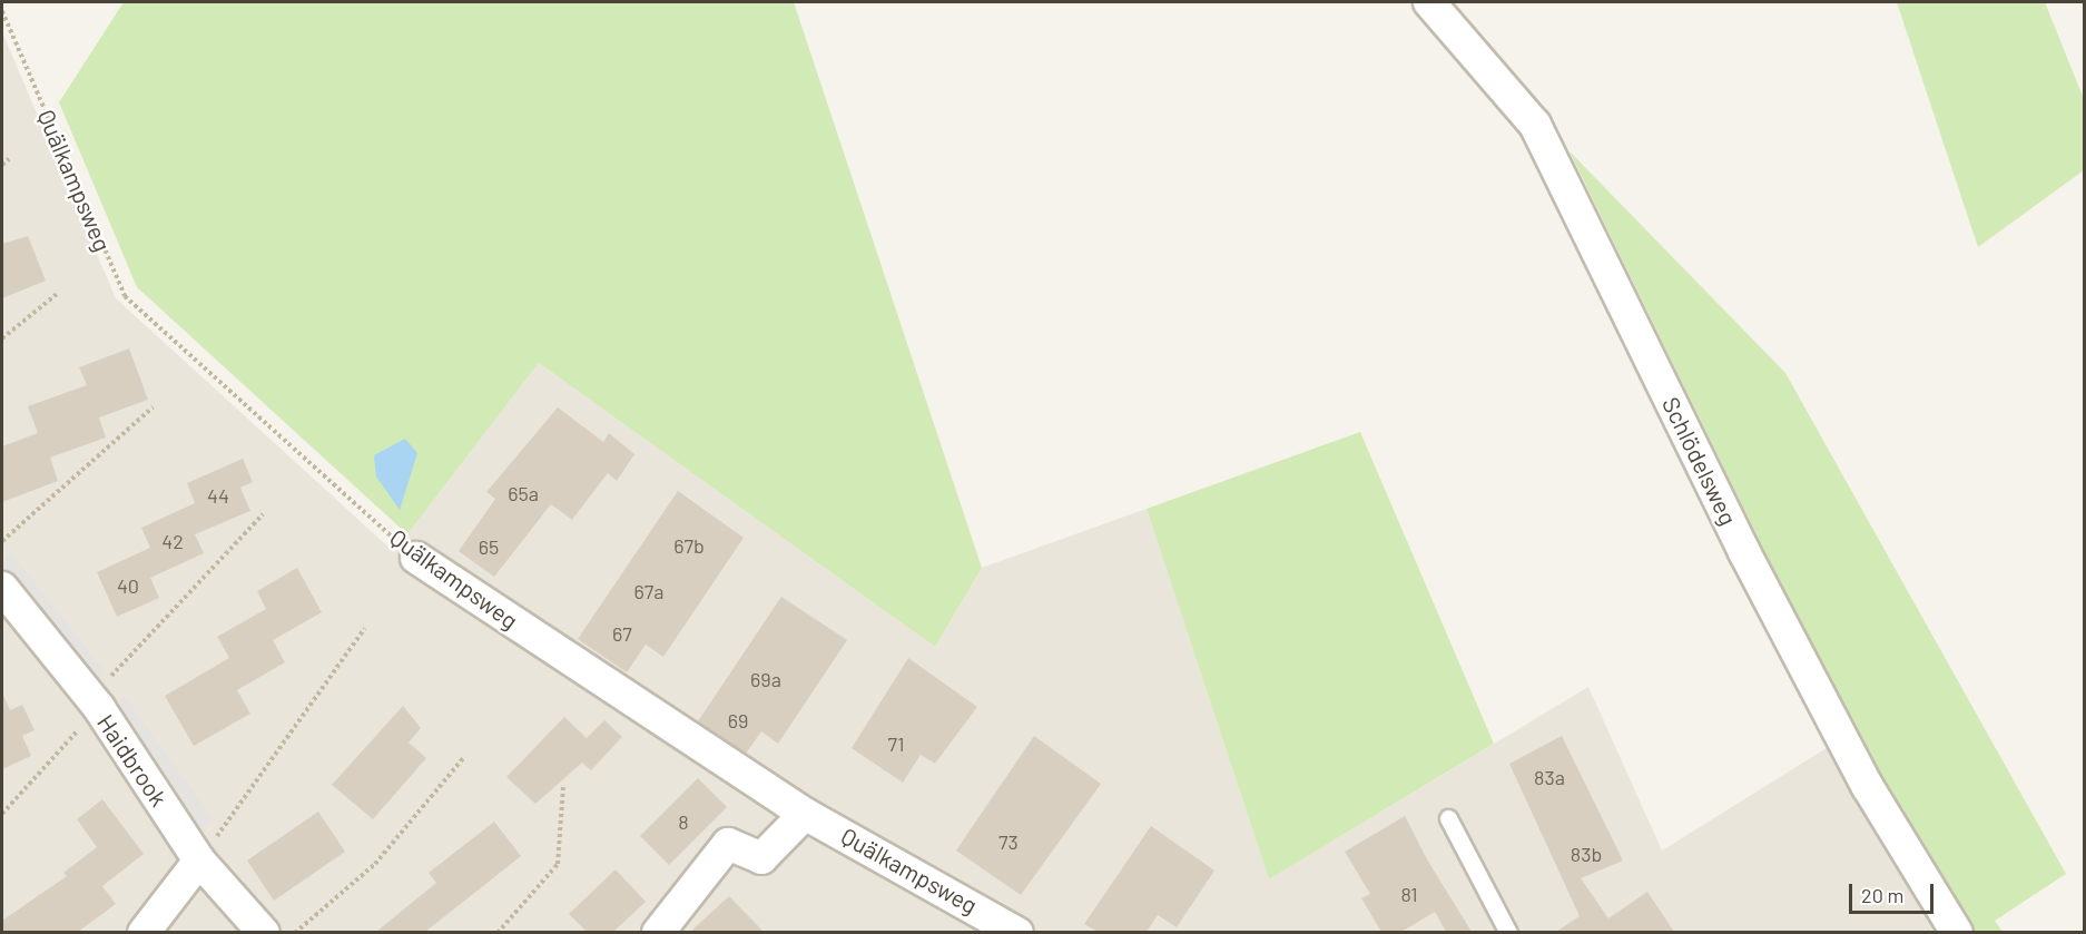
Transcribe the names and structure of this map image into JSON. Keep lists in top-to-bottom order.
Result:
{
  "streets": {
    "street": ["Quälkampsweg", "Schlödelsweg", "Haidbrook"]
  },
  "house_numbers": [
    "65a",
    "44",
    "42",
    "67b",
    "65",
    "40",
    "67a",
    "67",
    "69a",
    "69",
    "71",
    "83a",
    "8",
    "73",
    "83b",
    "81"
  ],
  "scale_bar": "20 m"
}
